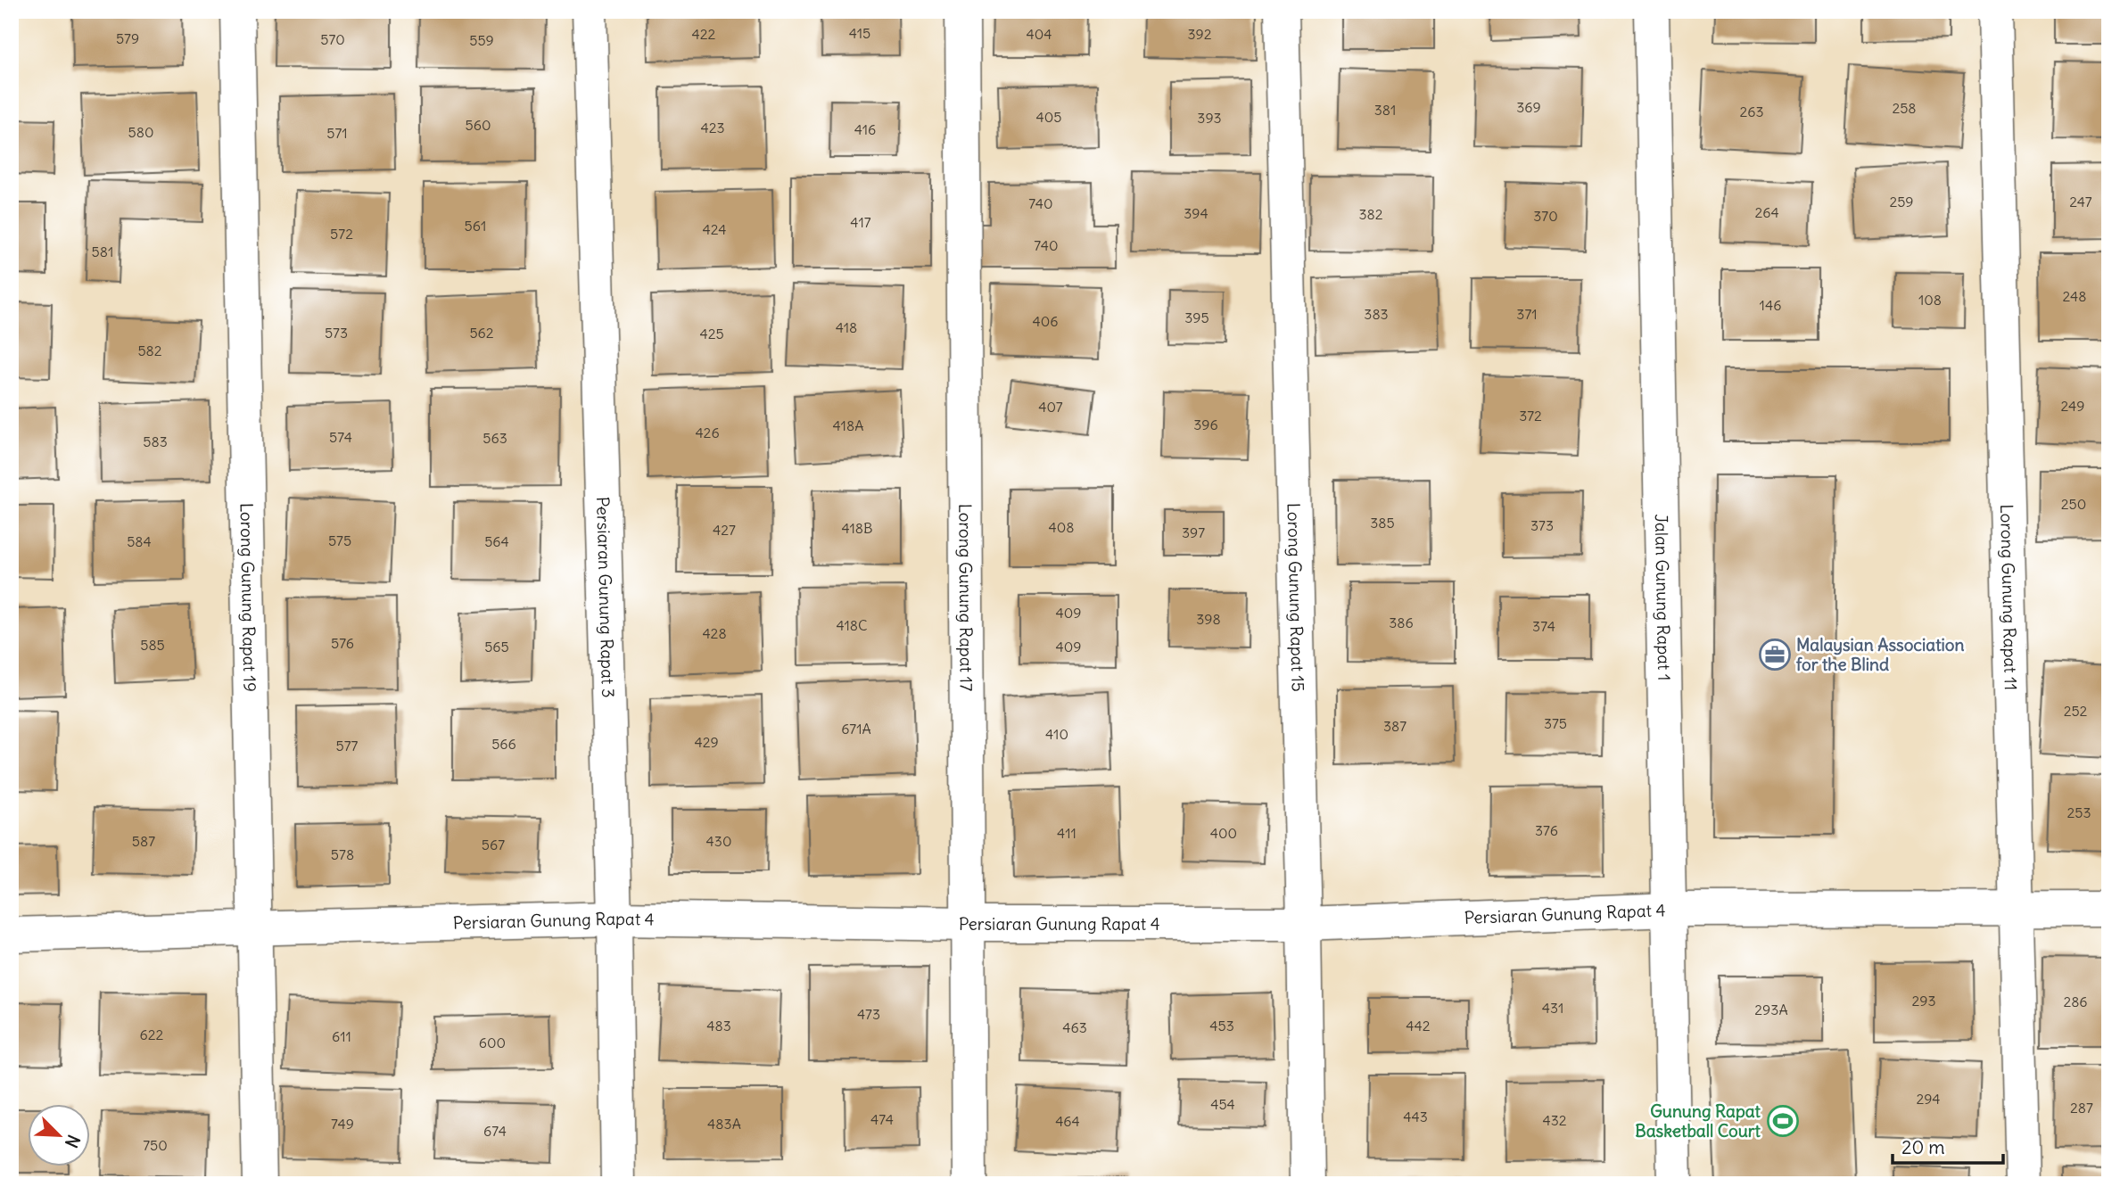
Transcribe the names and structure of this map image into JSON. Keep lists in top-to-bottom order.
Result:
{
  "streets": {
    "street": [
      "Lorong Gunung Rapat 19",
      "Persiaran Gunung Rapat 3",
      "Lorong Gunung Rapat 17",
      "Lorong Gunung Rapat 15",
      "Jalan Gunung Rapat 1",
      "Lorong Gunung Rapat 11",
      "Persiaran Gunung Rapat 4"
    ]
  },
  "crossings": [
    ["Lorong Gunung Rapat 19", "Persiaran Gunung Rapat 4"],
    ["Persiaran Gunung Rapat 3", "Persiaran Gunung Rapat 4"],
    ["Lorong Gunung Rapat 17", "Persiaran Gunung Rapat 4"],
    ["Lorong Gunung Rapat 15", "Persiaran Gunung Rapat 4"],
    ["Jalan Gunung Rapat 1", "Persiaran Gunung Rapat 4"],
    ["Lorong Gunung Rapat 11", "Persiaran Gunung Rapat 4"]
  ],
  "places": {
    "office": ["Malaysian Association for the Blind"],
    "sports": ["Gunung Rapat Basketball Court"]
  },
  "house_numbers": [
    "415",
    "422",
    "404",
    "392",
    "579",
    "570",
    "559",
    "369",
    "258",
    "381",
    "263",
    "405",
    "393",
    "560",
    "423",
    "416",
    "580",
    "571",
    "259",
    "247",
    "740",
    "264",
    "394",
    "382",
    "370",
    "417",
    "561",
    "424",
    "572",
    "740",
    "581",
    "248",
    "108",
    "146",
    "383",
    "371",
    "395",
    "406",
    "418",
    "573",
    "562",
    "425",
    "582",
    "249",
    "407",
    "372",
    "396",
    "418A",
    "426",
    "574",
    "563",
    "583",
    "250",
    "385",
    "373",
    "408",
    "418B",
    "427",
    "397",
    "575",
    "584",
    "564",
    "409",
    "398",
    "386",
    "418C",
    "374",
    "428",
    "576",
    "585",
    "565",
    "409",
    "252",
    "375",
    "387",
    "671A",
    "410",
    "429",
    "566",
    "577",
    "253",
    "376",
    "411",
    "400",
    "587",
    "430",
    "567",
    "578",
    "293",
    "286",
    "431",
    "293A",
    "473",
    "483",
    "453",
    "442",
    "463",
    "622",
    "611",
    "600",
    "294",
    "454",
    "287",
    "443",
    "474",
    "432",
    "464",
    "749",
    "483A",
    "674",
    "750"
  ],
  "scale_bar": "20 m",
  "north": "bottom right"
}
